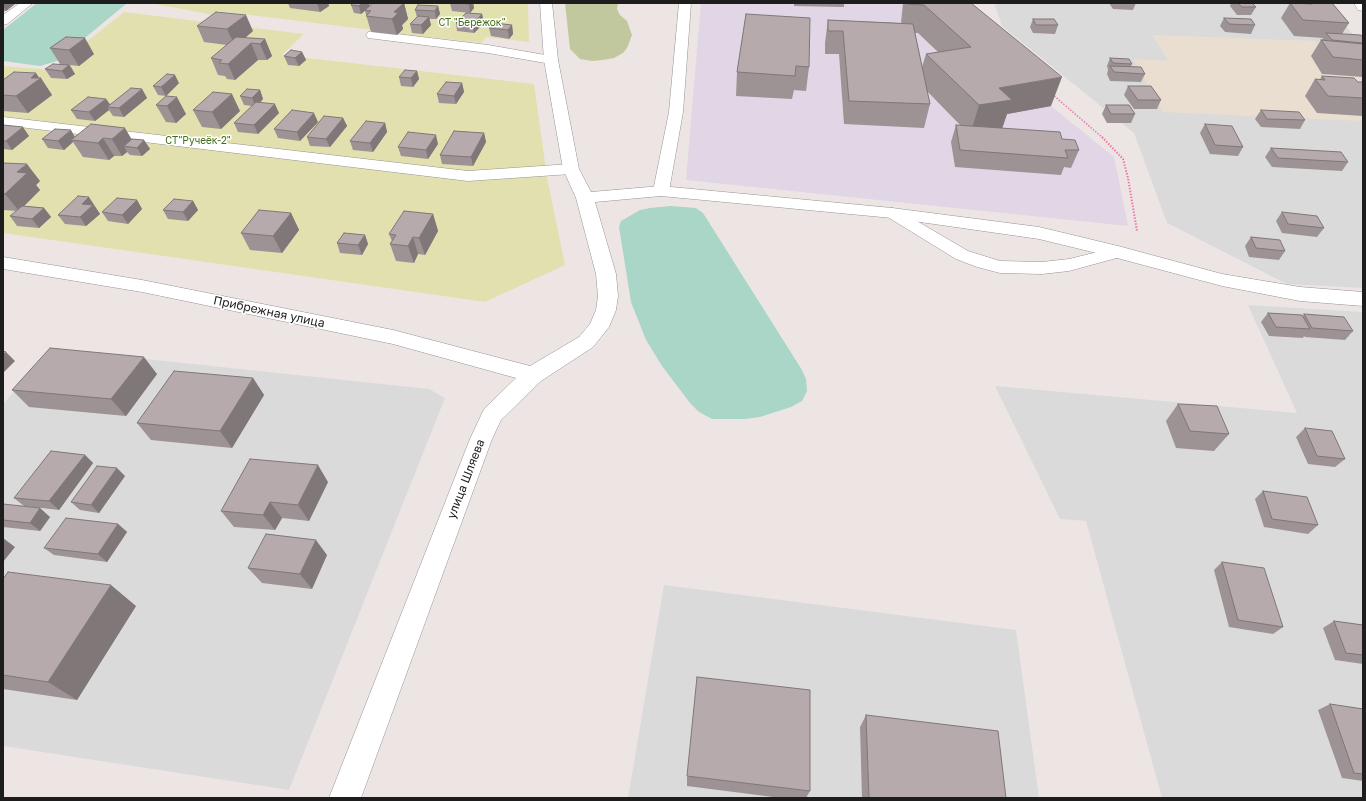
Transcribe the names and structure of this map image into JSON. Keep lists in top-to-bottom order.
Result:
{
  "streets": {
    "street": ["Прибрежная улица", "улица Шляева"]
  },
  "crossings": [
    ["Прибрежная улица", "улица Шляева"]
  ],
  "parks": ["СТ \"Бережок\"", "СТ\"Ручеёк-2\""]
}
